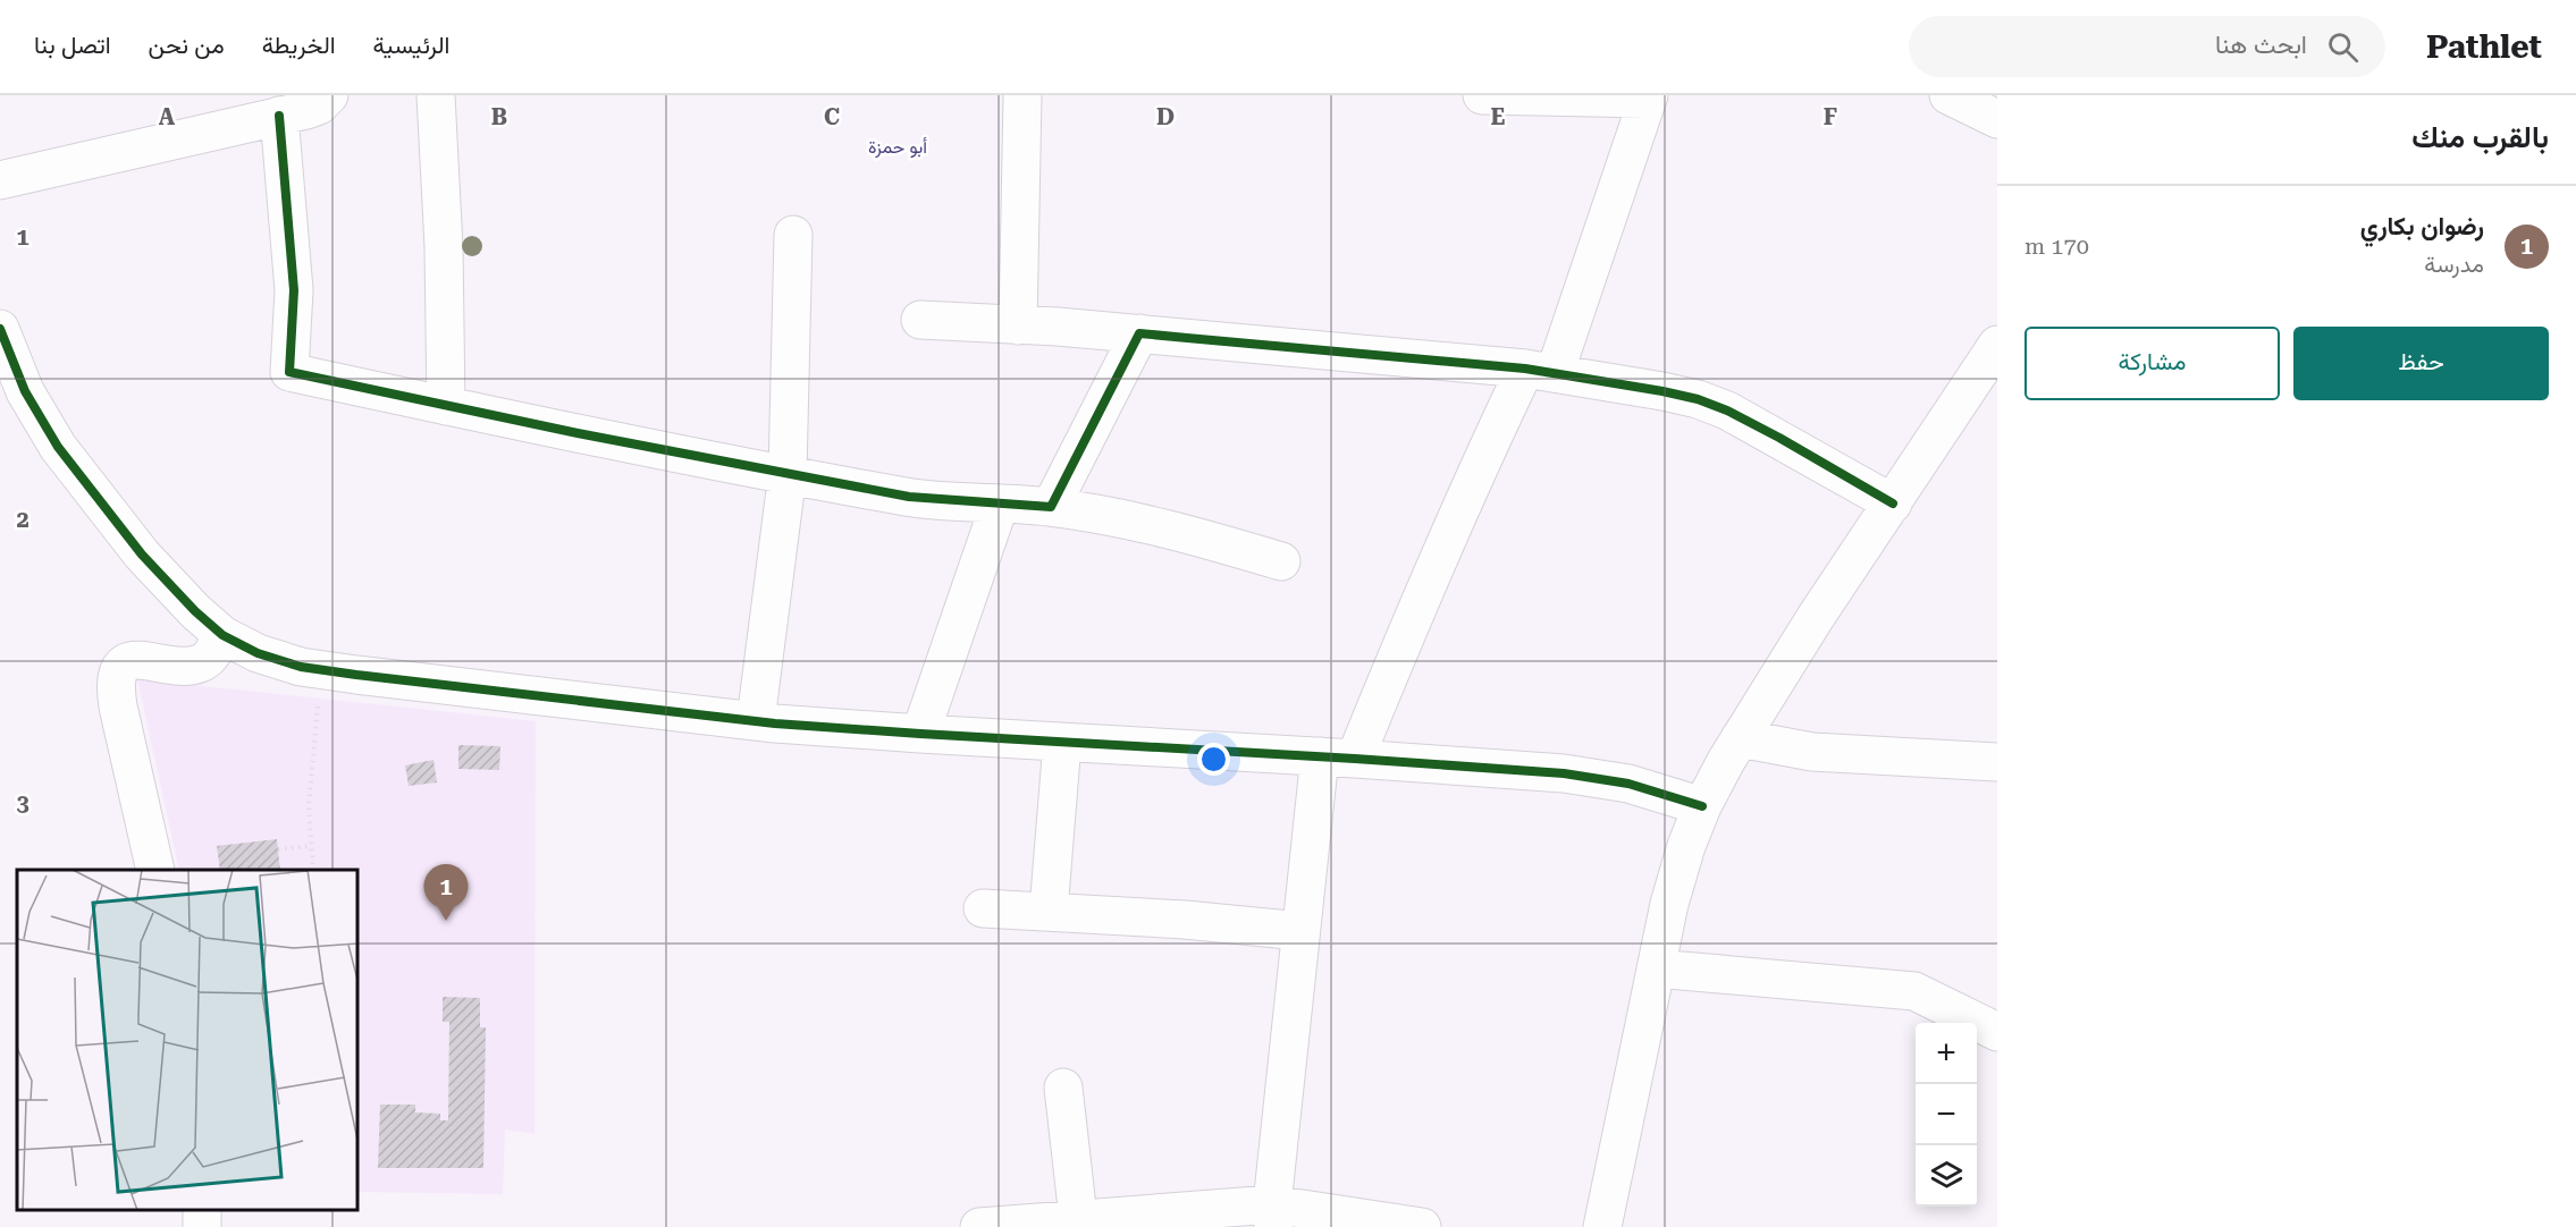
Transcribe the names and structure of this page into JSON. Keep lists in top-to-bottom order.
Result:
{
  "districts": ["أبو حمزة"],
  "page": {
    "header": "Pathlet",
    "search": "ابحث هنا",
    "nav": [
      "الرئيسية",
      "الخريطة",
      "من نحن",
      "اتصل بنا"
    ],
    "heading": "بالقرب منك",
    "list": [
      {
        "mark": "1",
        "name": "رضوان بكاري",
        "note": "مدرسة",
        "value": "170 m"
      }
    ],
    "buttons": ["حفظ", "مشاركة"],
    "pins": "1",
    "map_buttons": ["+", "−"]
  },
  "grid": {
    "columns": [
      "A",
      "B",
      "C",
      "D",
      "E",
      "F"
    ],
    "rows": ["1", "2", "3"]
  }
}
